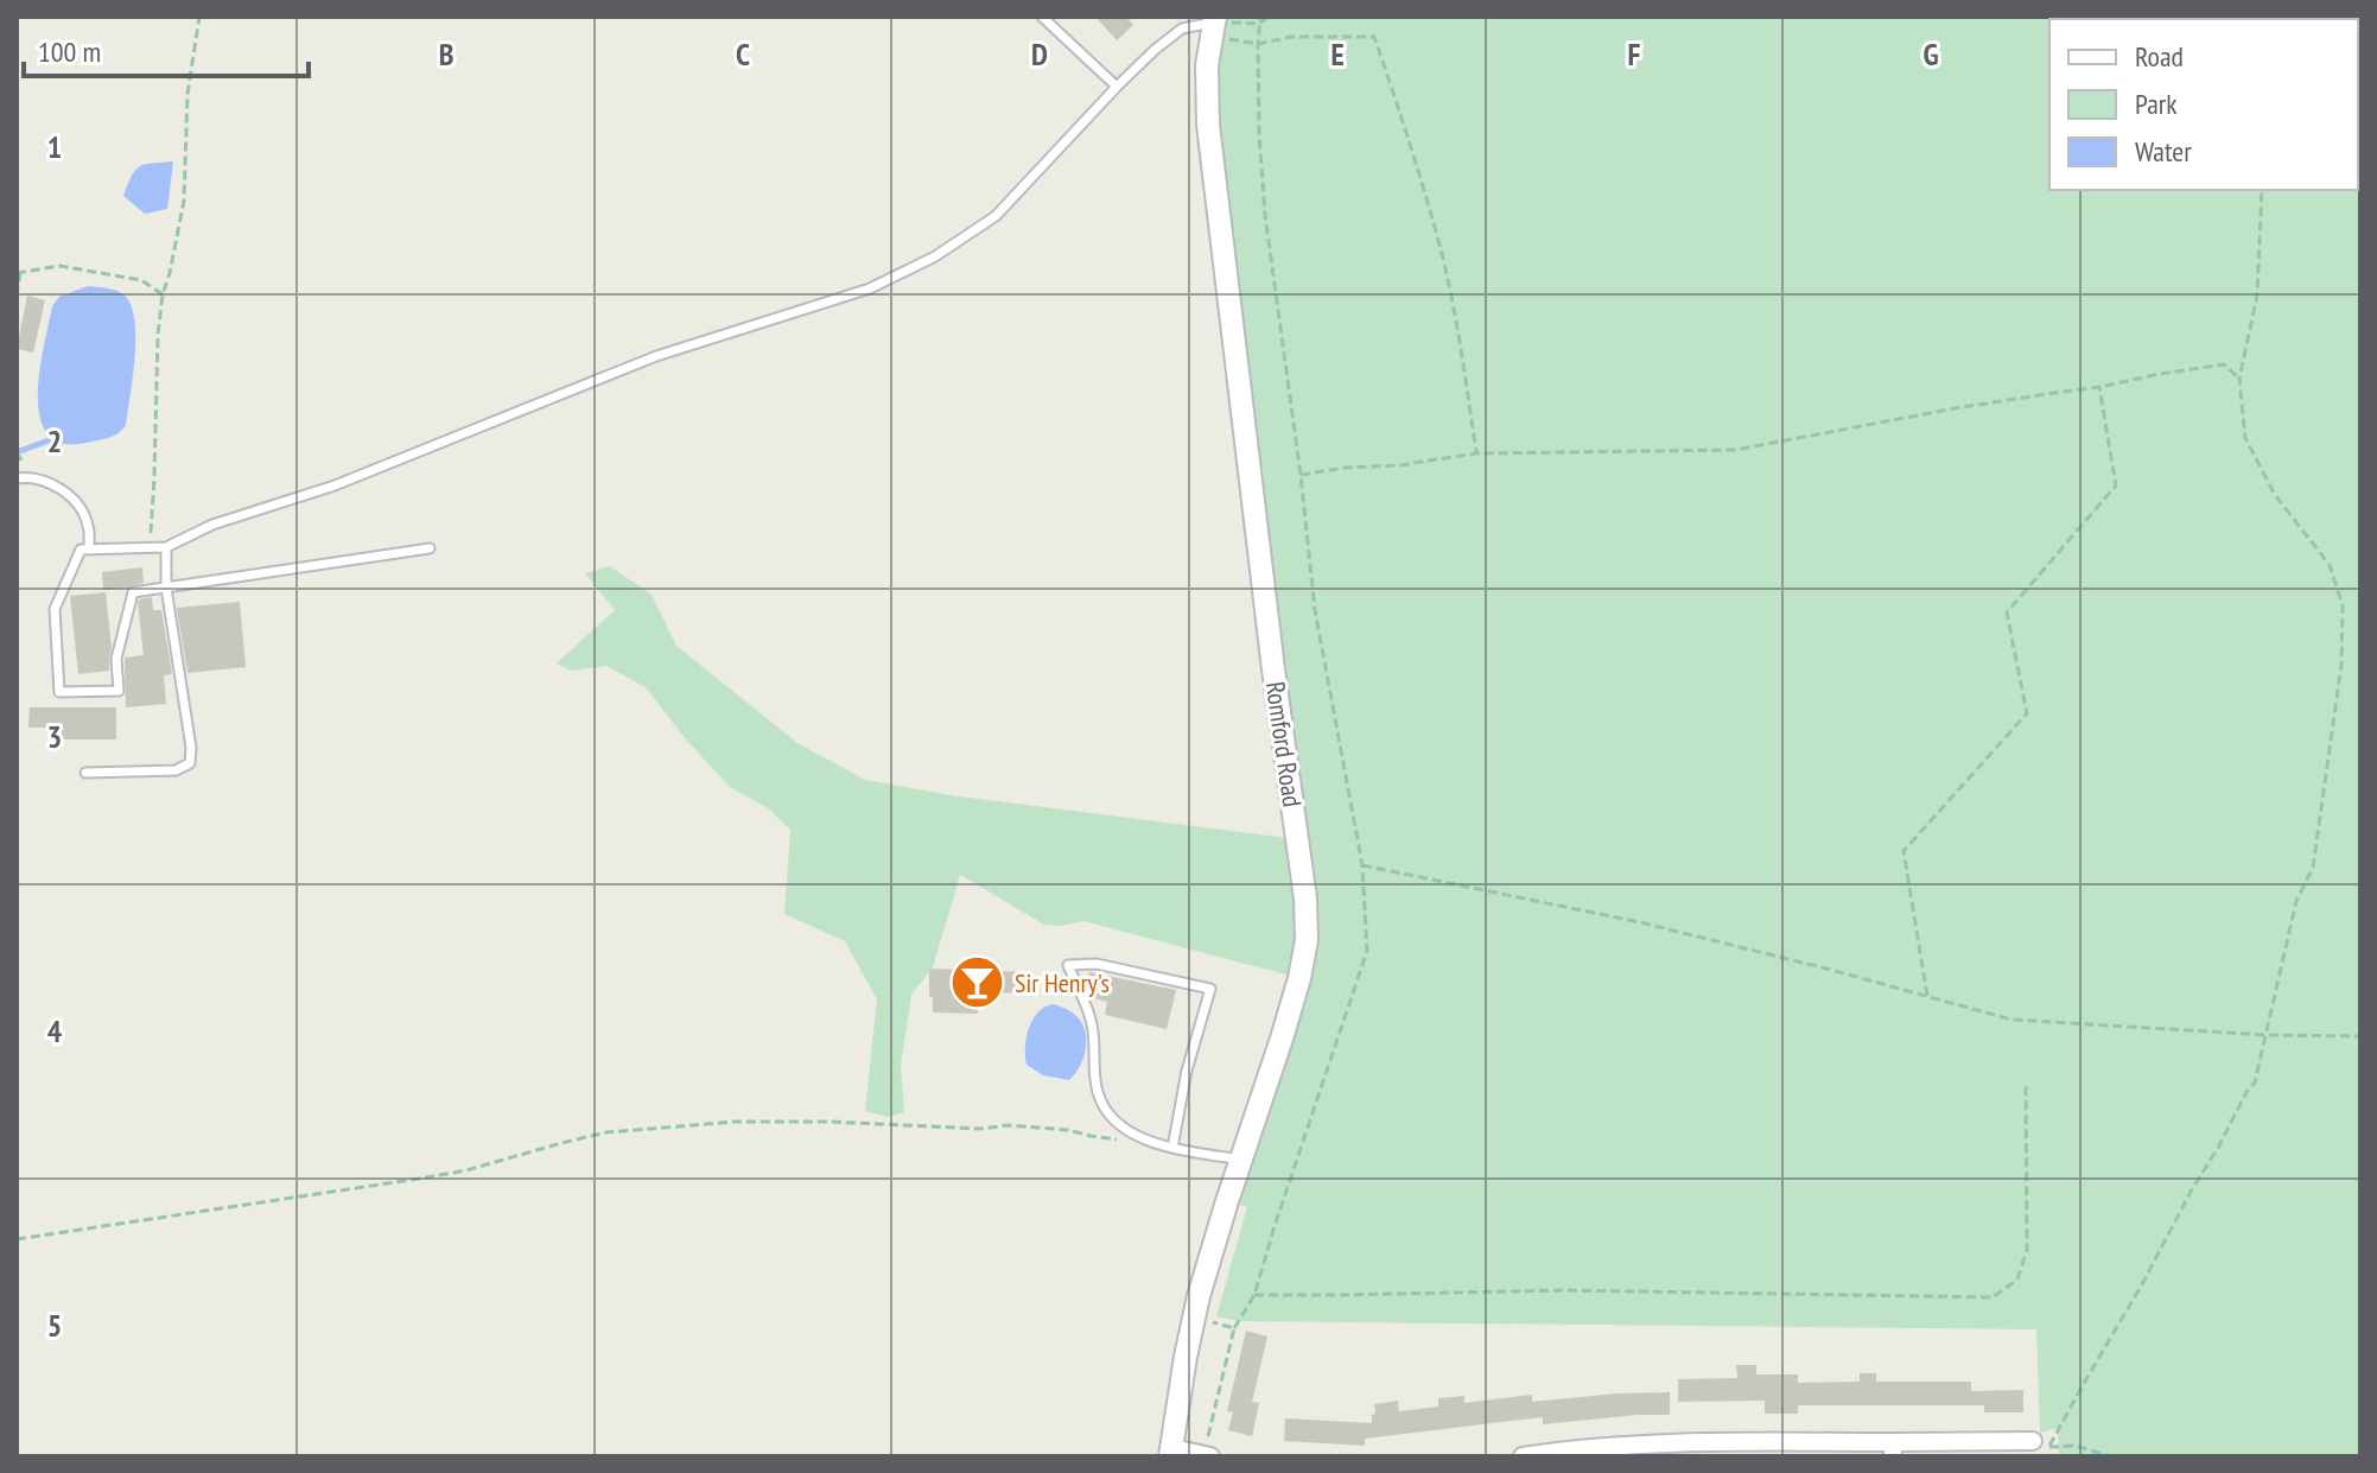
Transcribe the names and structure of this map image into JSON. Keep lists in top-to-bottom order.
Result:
{
  "streets": {
    "street": ["Romford Road"]
  },
  "places": {
    "bar": ["Sir Henry's"]
  },
  "legend": ["Road", "Park", "Water"],
  "scale_bar": "100 m",
  "grid": {
    "columns": [
      "B",
      "C",
      "D",
      "E",
      "F",
      "G"
    ],
    "rows": [
      "1",
      "2",
      "3",
      "4",
      "5"
    ]
  }
}
